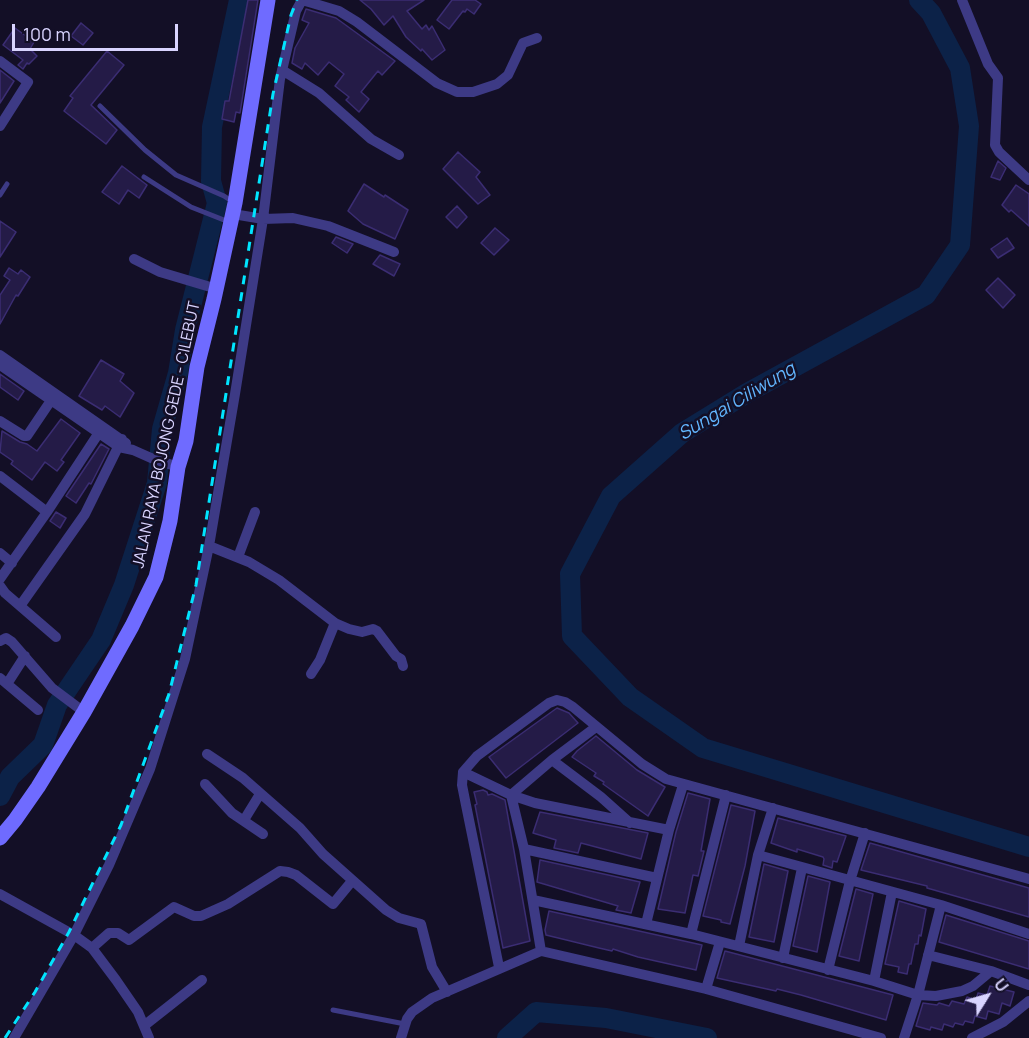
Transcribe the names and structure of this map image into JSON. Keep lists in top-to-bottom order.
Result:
{
  "streets": {
    "main road": ["JALAN RAYA BOJONG GEDE - CILEBUT"]
  },
  "water": ["Sungai Ciliwung"],
  "scale_bar": "100 m",
  "north": "top right"
}
